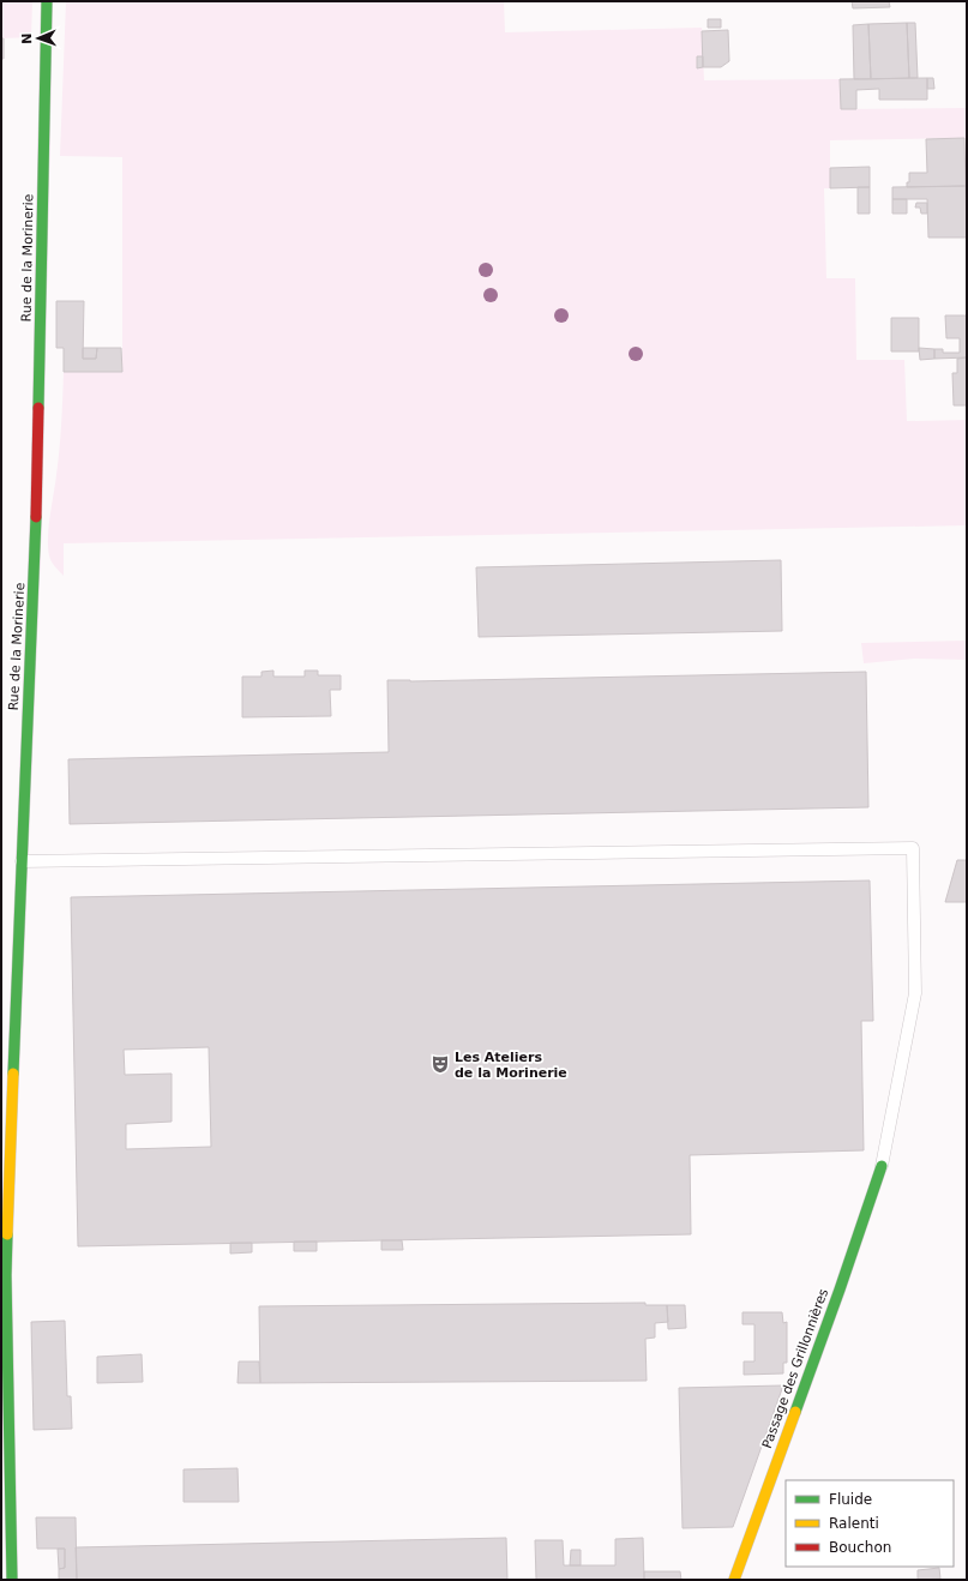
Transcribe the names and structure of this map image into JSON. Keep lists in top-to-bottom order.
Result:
{
  "streets": {
    "street": ["Rue de la Morinerie", "Passage des Grillonnières"]
  },
  "places": {
    "theatre": ["Les Ateliers de la Morinerie"]
  },
  "legend": ["Fluide", "Ralenti", "Bouchon"],
  "north": "left"
}
